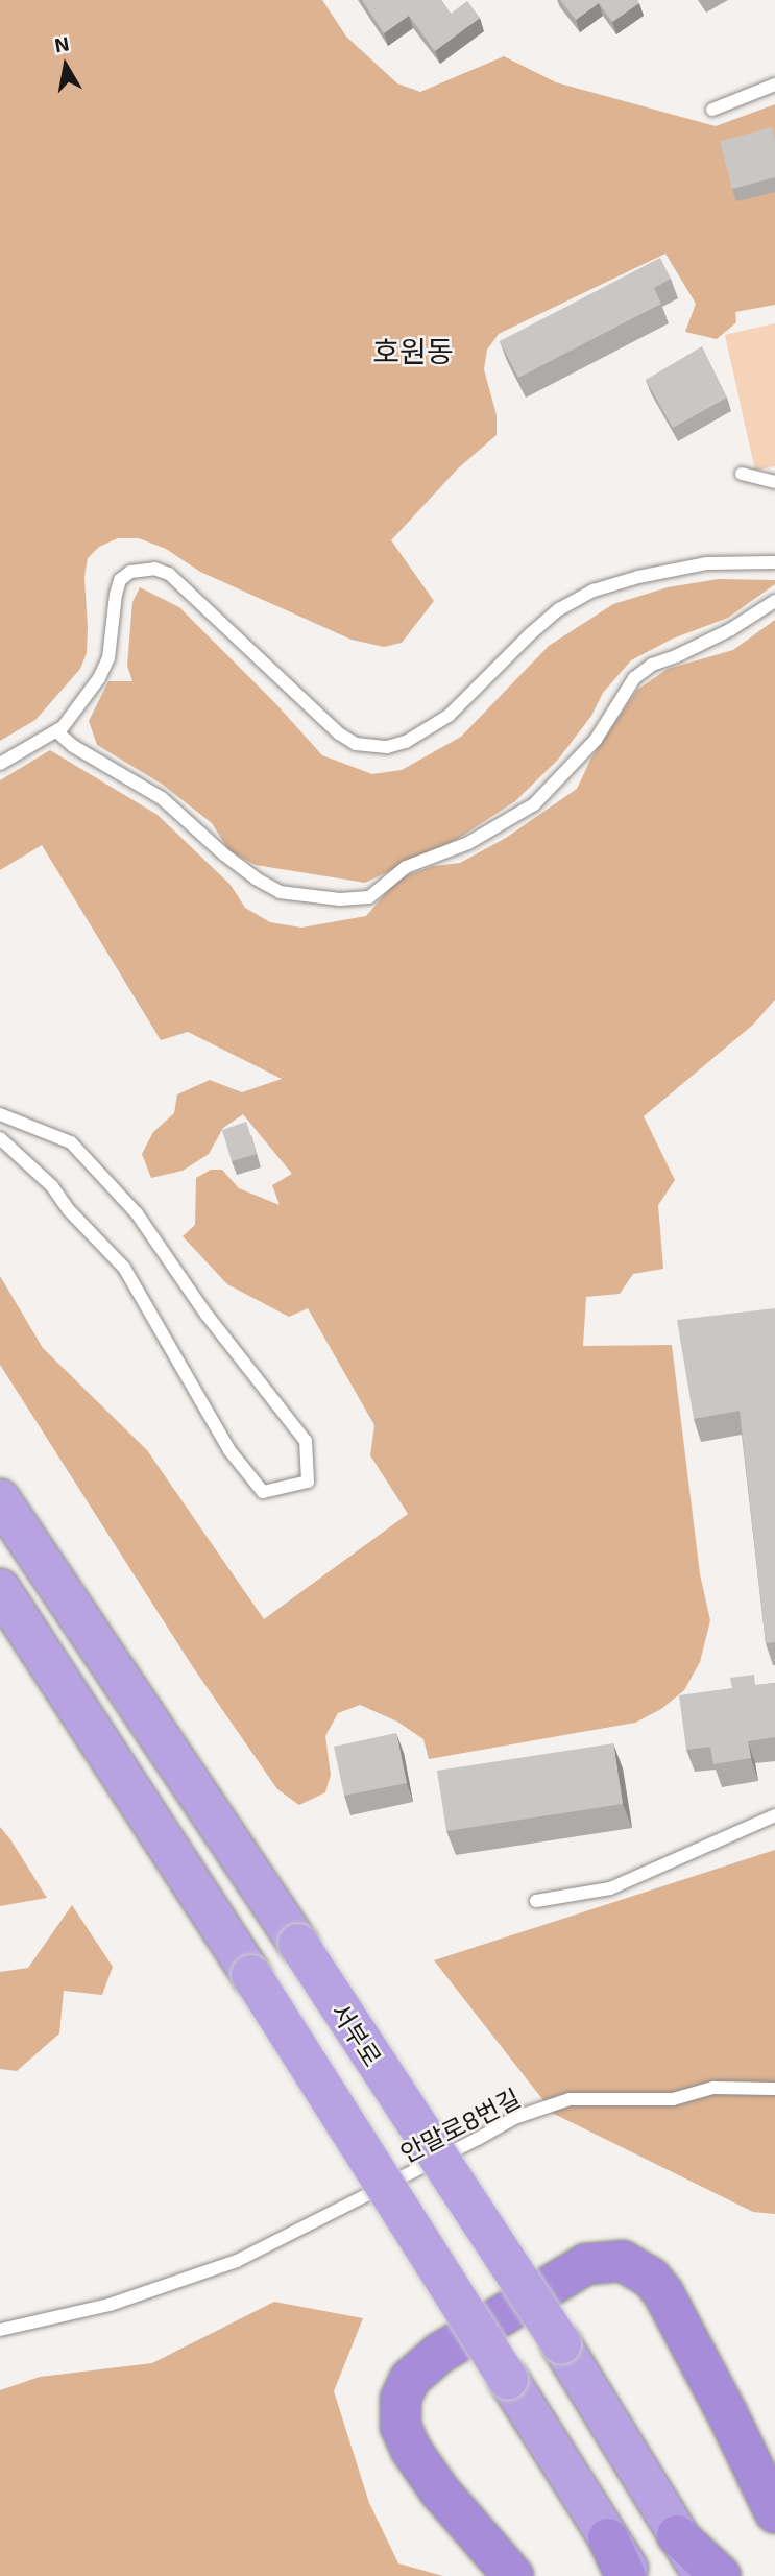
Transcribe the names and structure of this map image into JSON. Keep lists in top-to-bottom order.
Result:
{
  "streets": {
    "highway": ["서부로"],
    "lane": ["안말로8번길"]
  },
  "districts": ["호원동"],
  "north": "top"
}
